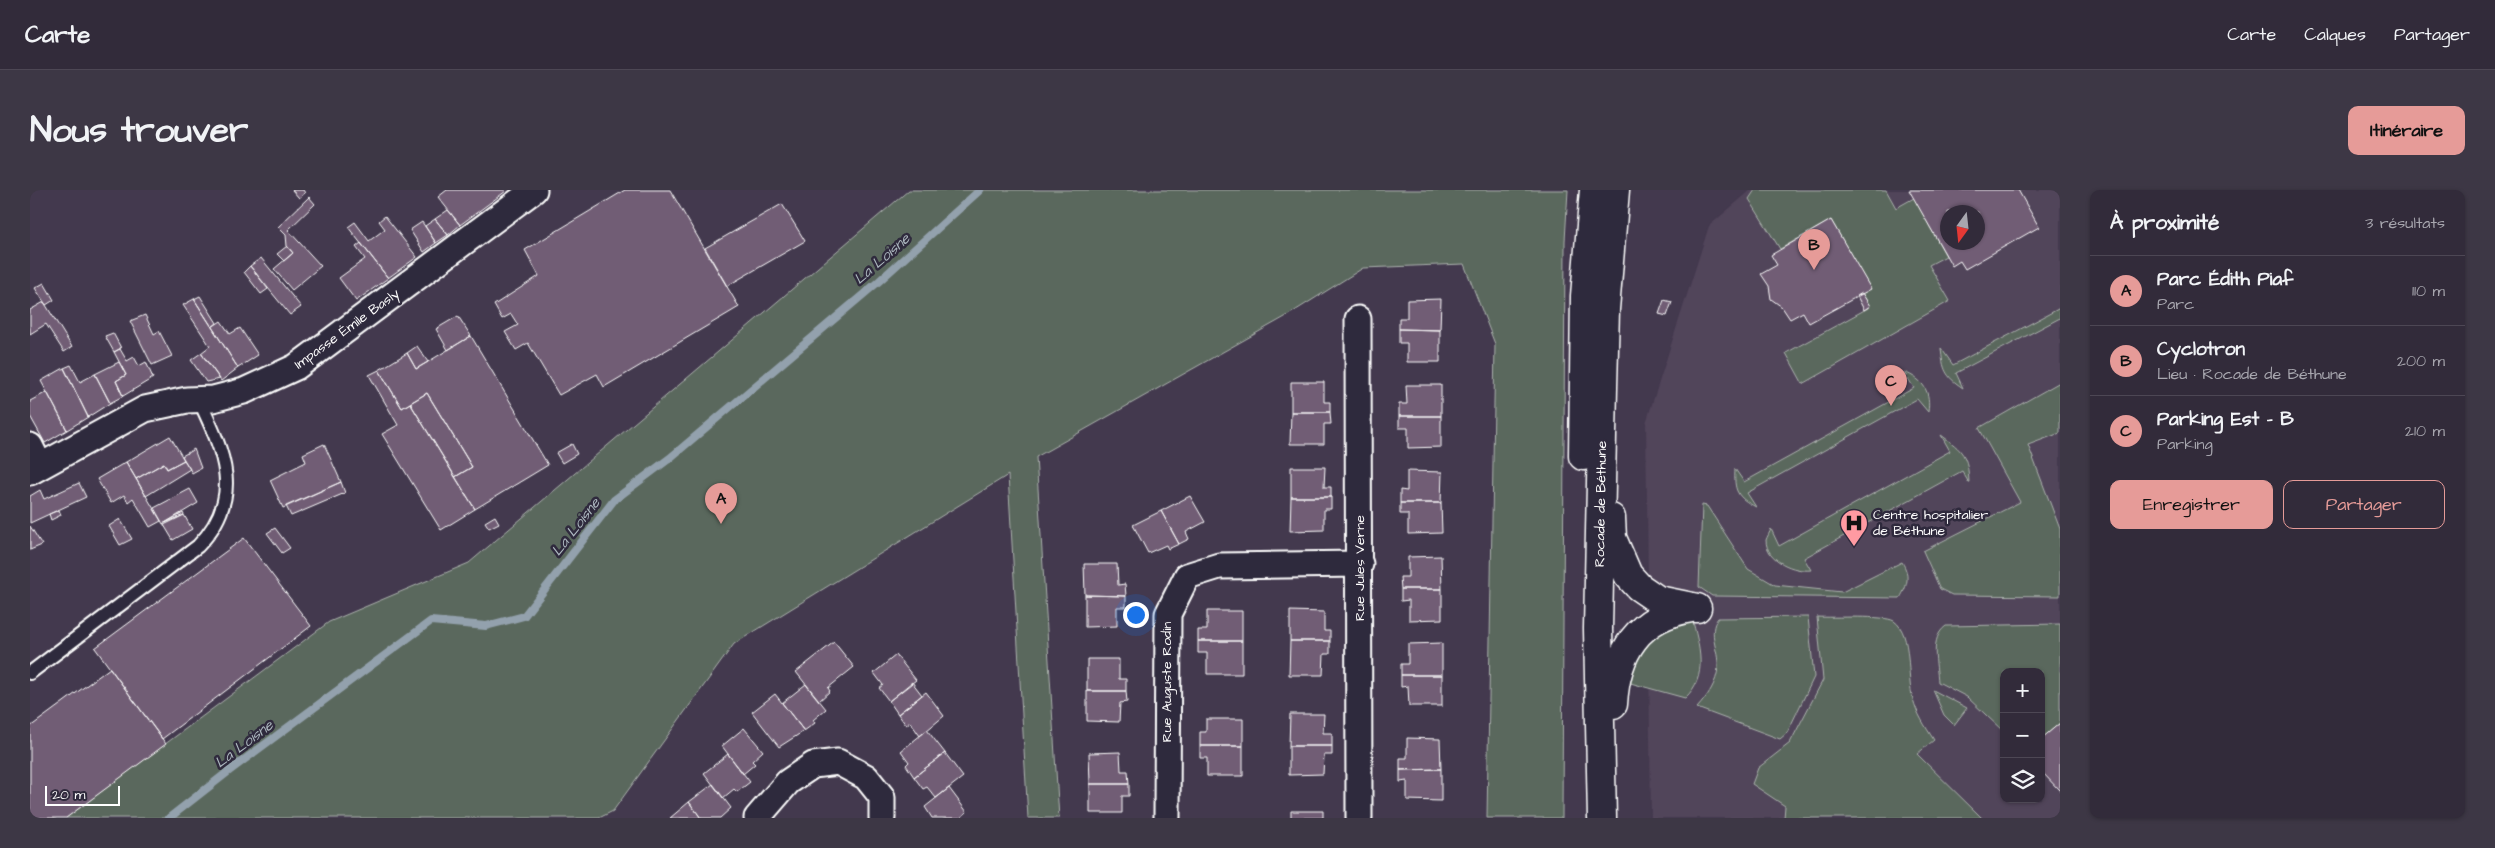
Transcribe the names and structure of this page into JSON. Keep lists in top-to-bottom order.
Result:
{
  "streets": {
    "main road": ["Rocade de Béthune"],
    "street": ["Impasse Émile Basly", "Rue Jules Verne", "Rue Auguste Rodin"]
  },
  "crossings": [
    ["Rue Jules Verne", "Rue Auguste Rodin"]
  ],
  "water": ["La Loisne"],
  "places": {
    "hospital": ["Centre hospitalier de Béthune"]
  },
  "scale_bar": "20 m",
  "north": "bottom",
  "page": {
    "header": "Carte",
    "nav": ["Carte", "Calques", "Partager"],
    "title": "Nous trouver",
    "buttons": [
      "Itinéraire",
      ["Enregistrer", "Partager"]
    ],
    "heading": ["À proximité", "3 résultats"],
    "pins": ["B", "C", "A"],
    "list": [
      {
        "mark": "A",
        "name": "Parc Édith Piaf",
        "note": "Parc",
        "value": "110 m"
      },
      {
        "mark": "B",
        "name": "Cyclotron",
        "note": "Lieu · Rocade de Béthune",
        "value": "200 m"
      },
      {
        "mark": "C",
        "name": "Parking Est - B",
        "note": "Parking",
        "value": "210 m"
      }
    ],
    "map_buttons": ["+", "−"],
    "scale": "20 m"
  }
}
